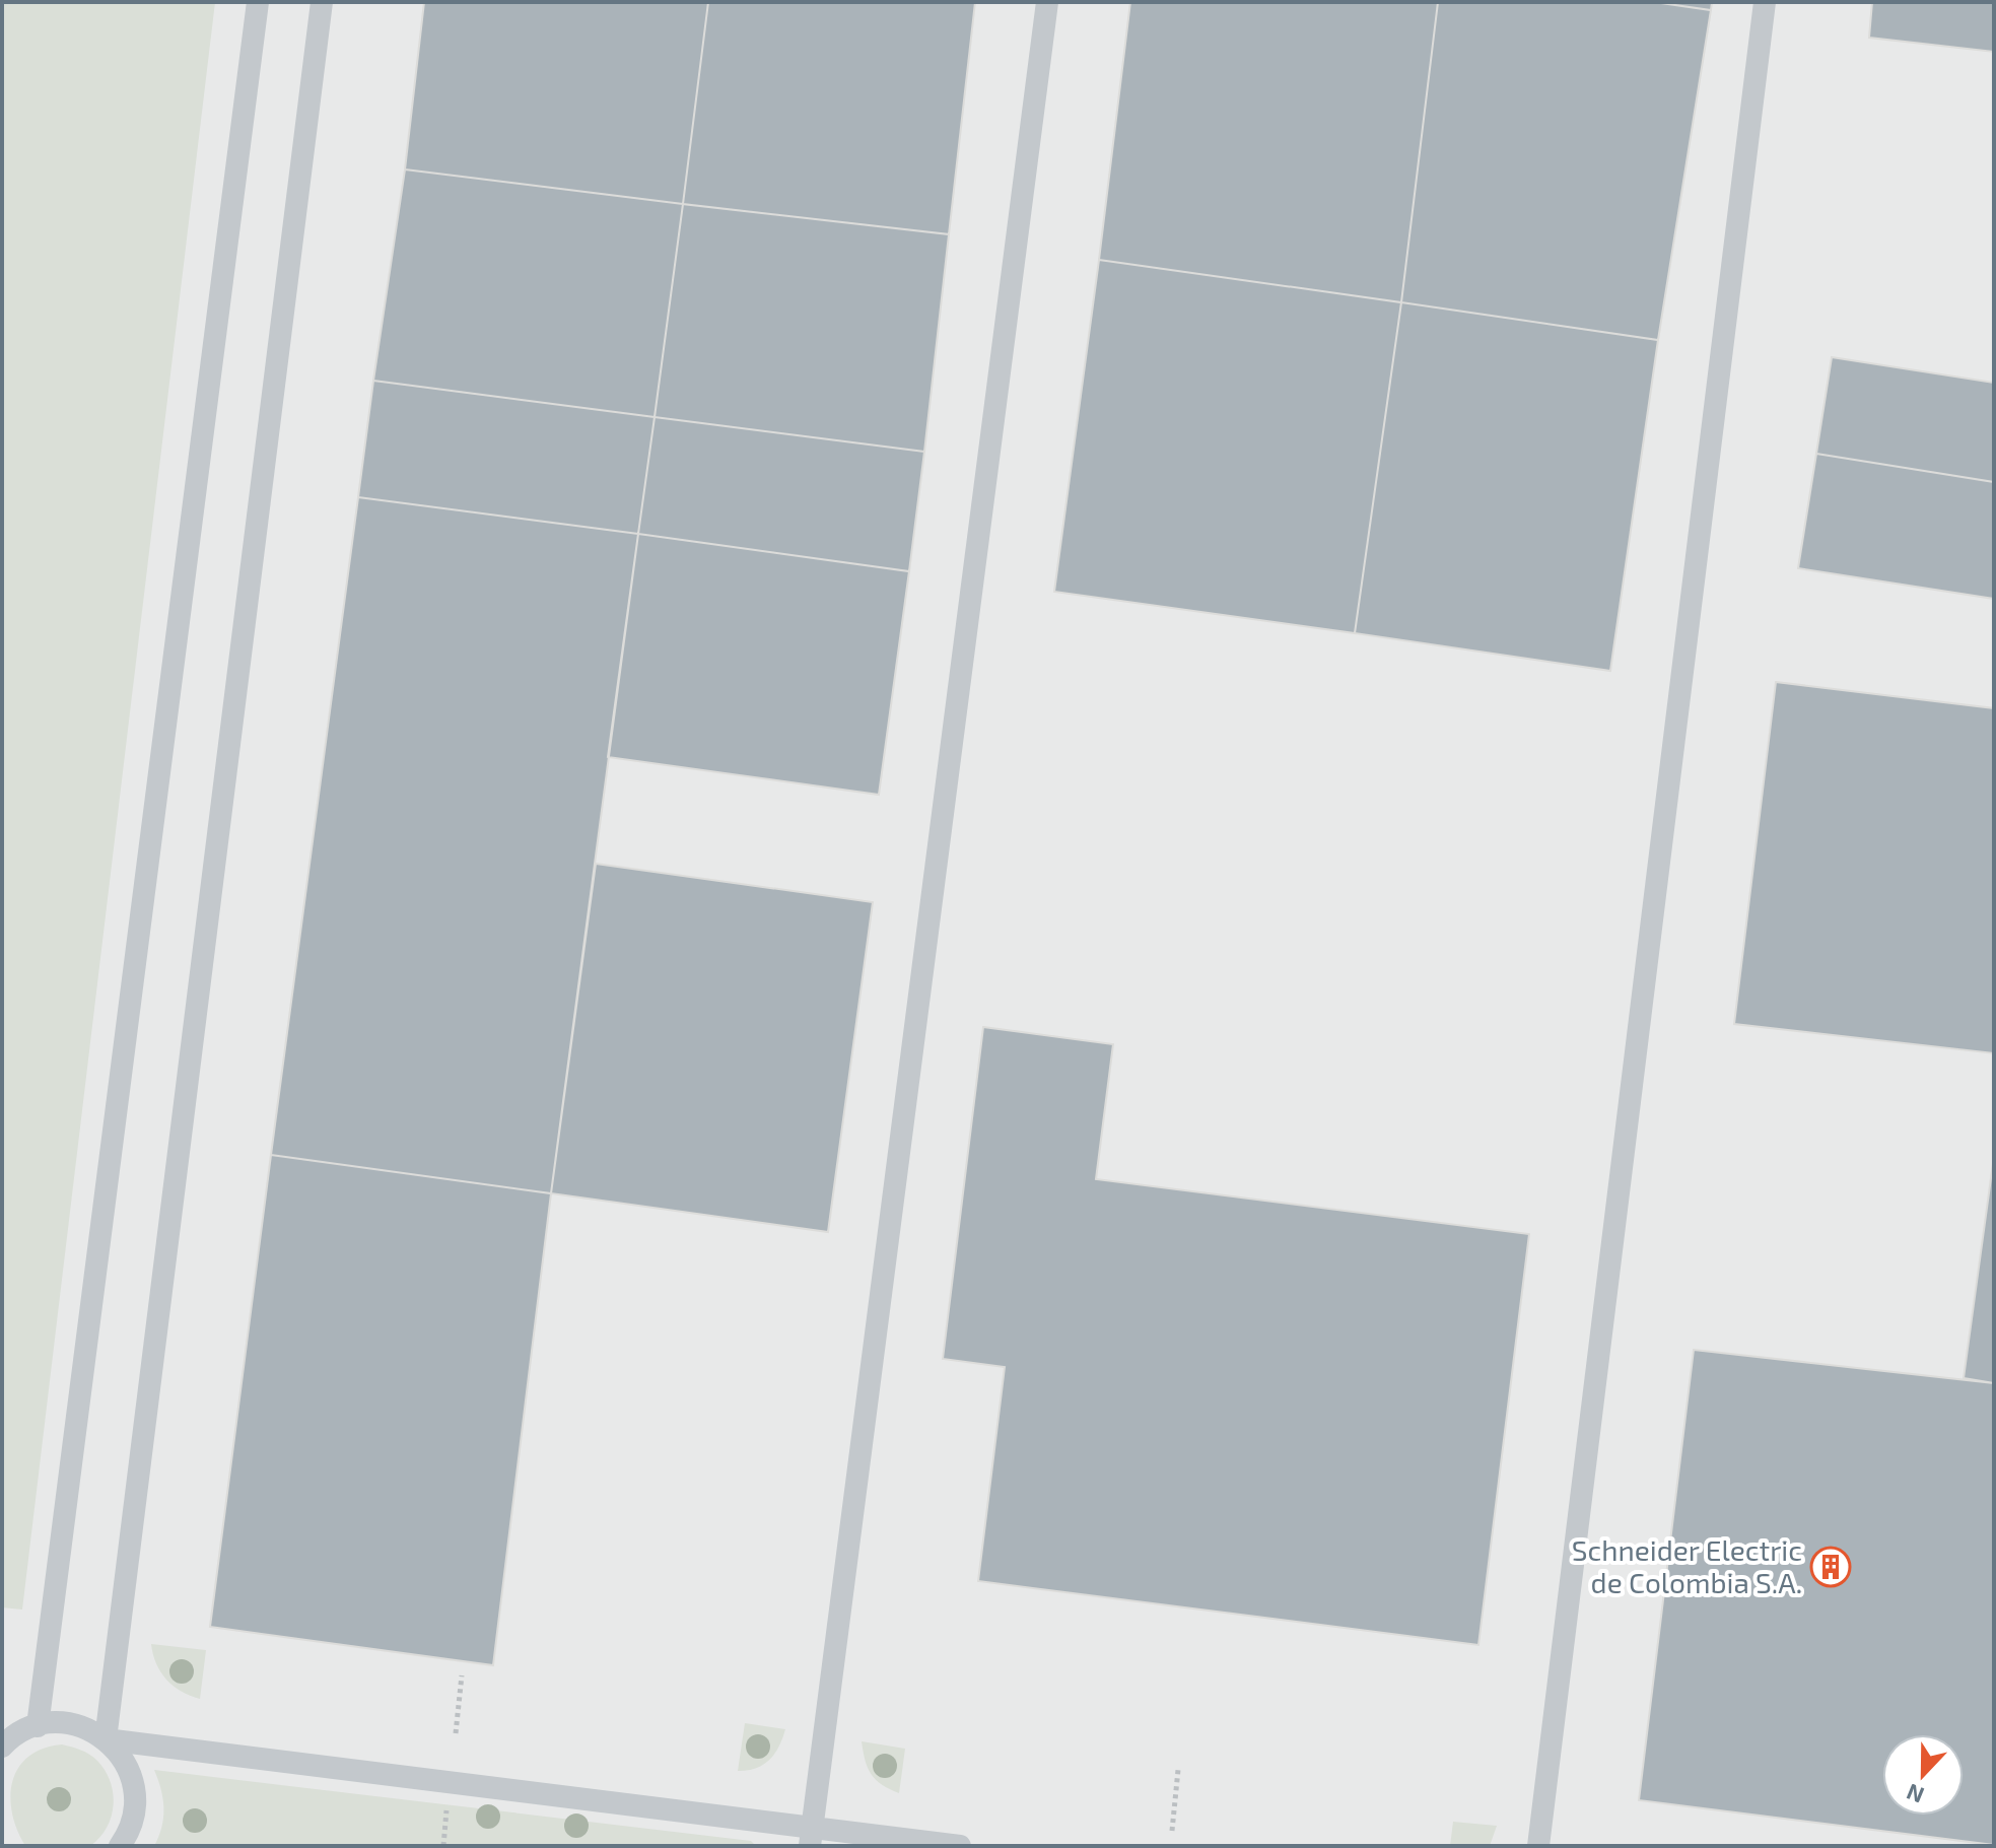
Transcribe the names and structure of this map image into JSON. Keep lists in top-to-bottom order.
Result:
{
  "places": {
    "building": ["Schneider Electric de Colombia S.A."]
  },
  "north": "bottom"
}
